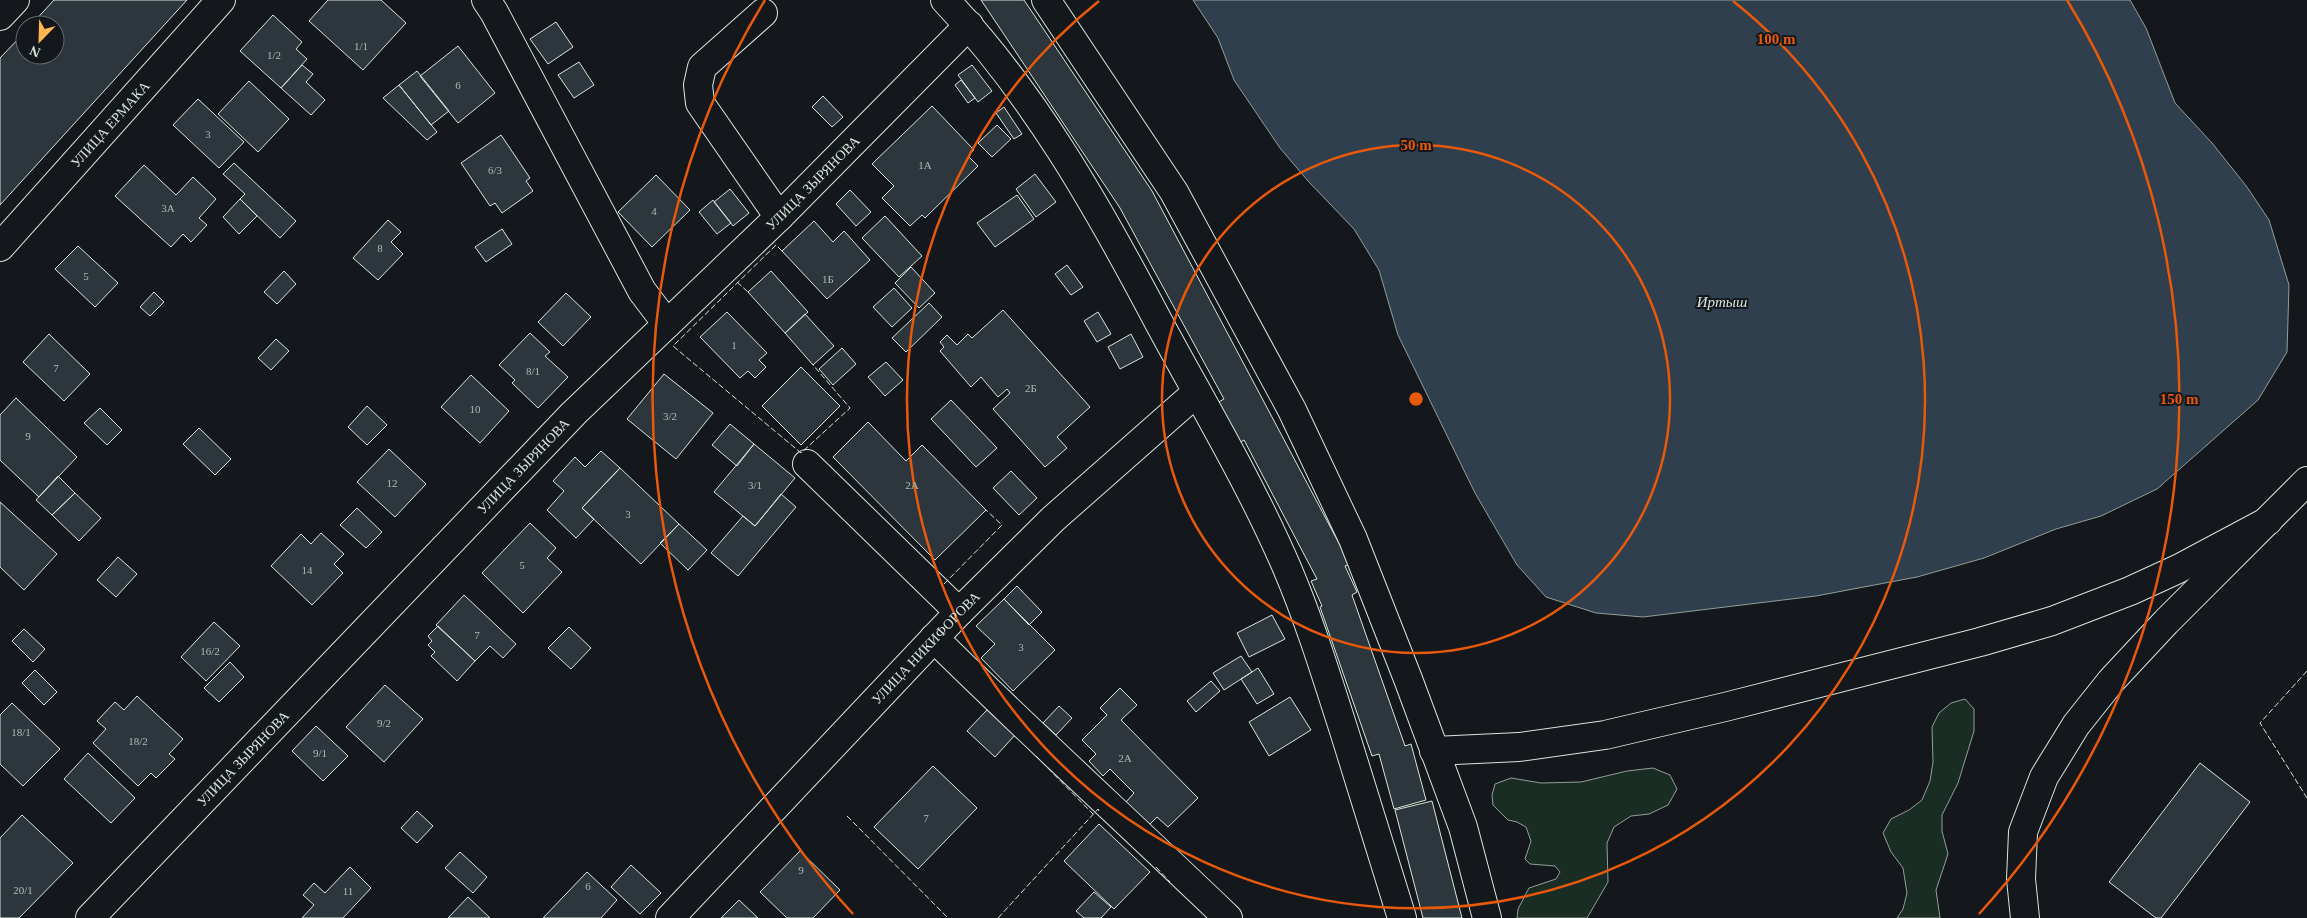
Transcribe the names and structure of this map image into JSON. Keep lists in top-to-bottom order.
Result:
{
  "streets": {
    "street": ["УЛИЦА ЕРМАКА", "УЛИЦА ЗЫРЯНОВА", "УЛИЦА НИКИФОРОВА"]
  },
  "water": ["Иртыш"],
  "house_numbers": [
    "1/1",
    "1/2",
    "6",
    "3",
    "1А",
    "6/3",
    "3А",
    "4",
    "8",
    "5",
    "1Б",
    "1",
    "7",
    "8/1",
    "2Б",
    "10",
    "3/2",
    "9",
    "12",
    "3/1",
    "2А",
    "3",
    "5",
    "14",
    "7",
    "3",
    "16/2",
    "9/2",
    "18/1",
    "18/2",
    "9/1",
    "2А",
    "7",
    "9",
    "6",
    "20/1",
    "11"
  ],
  "north": "bottom left",
  "rings": ["100 m", "50 m", "150 m"]
}
